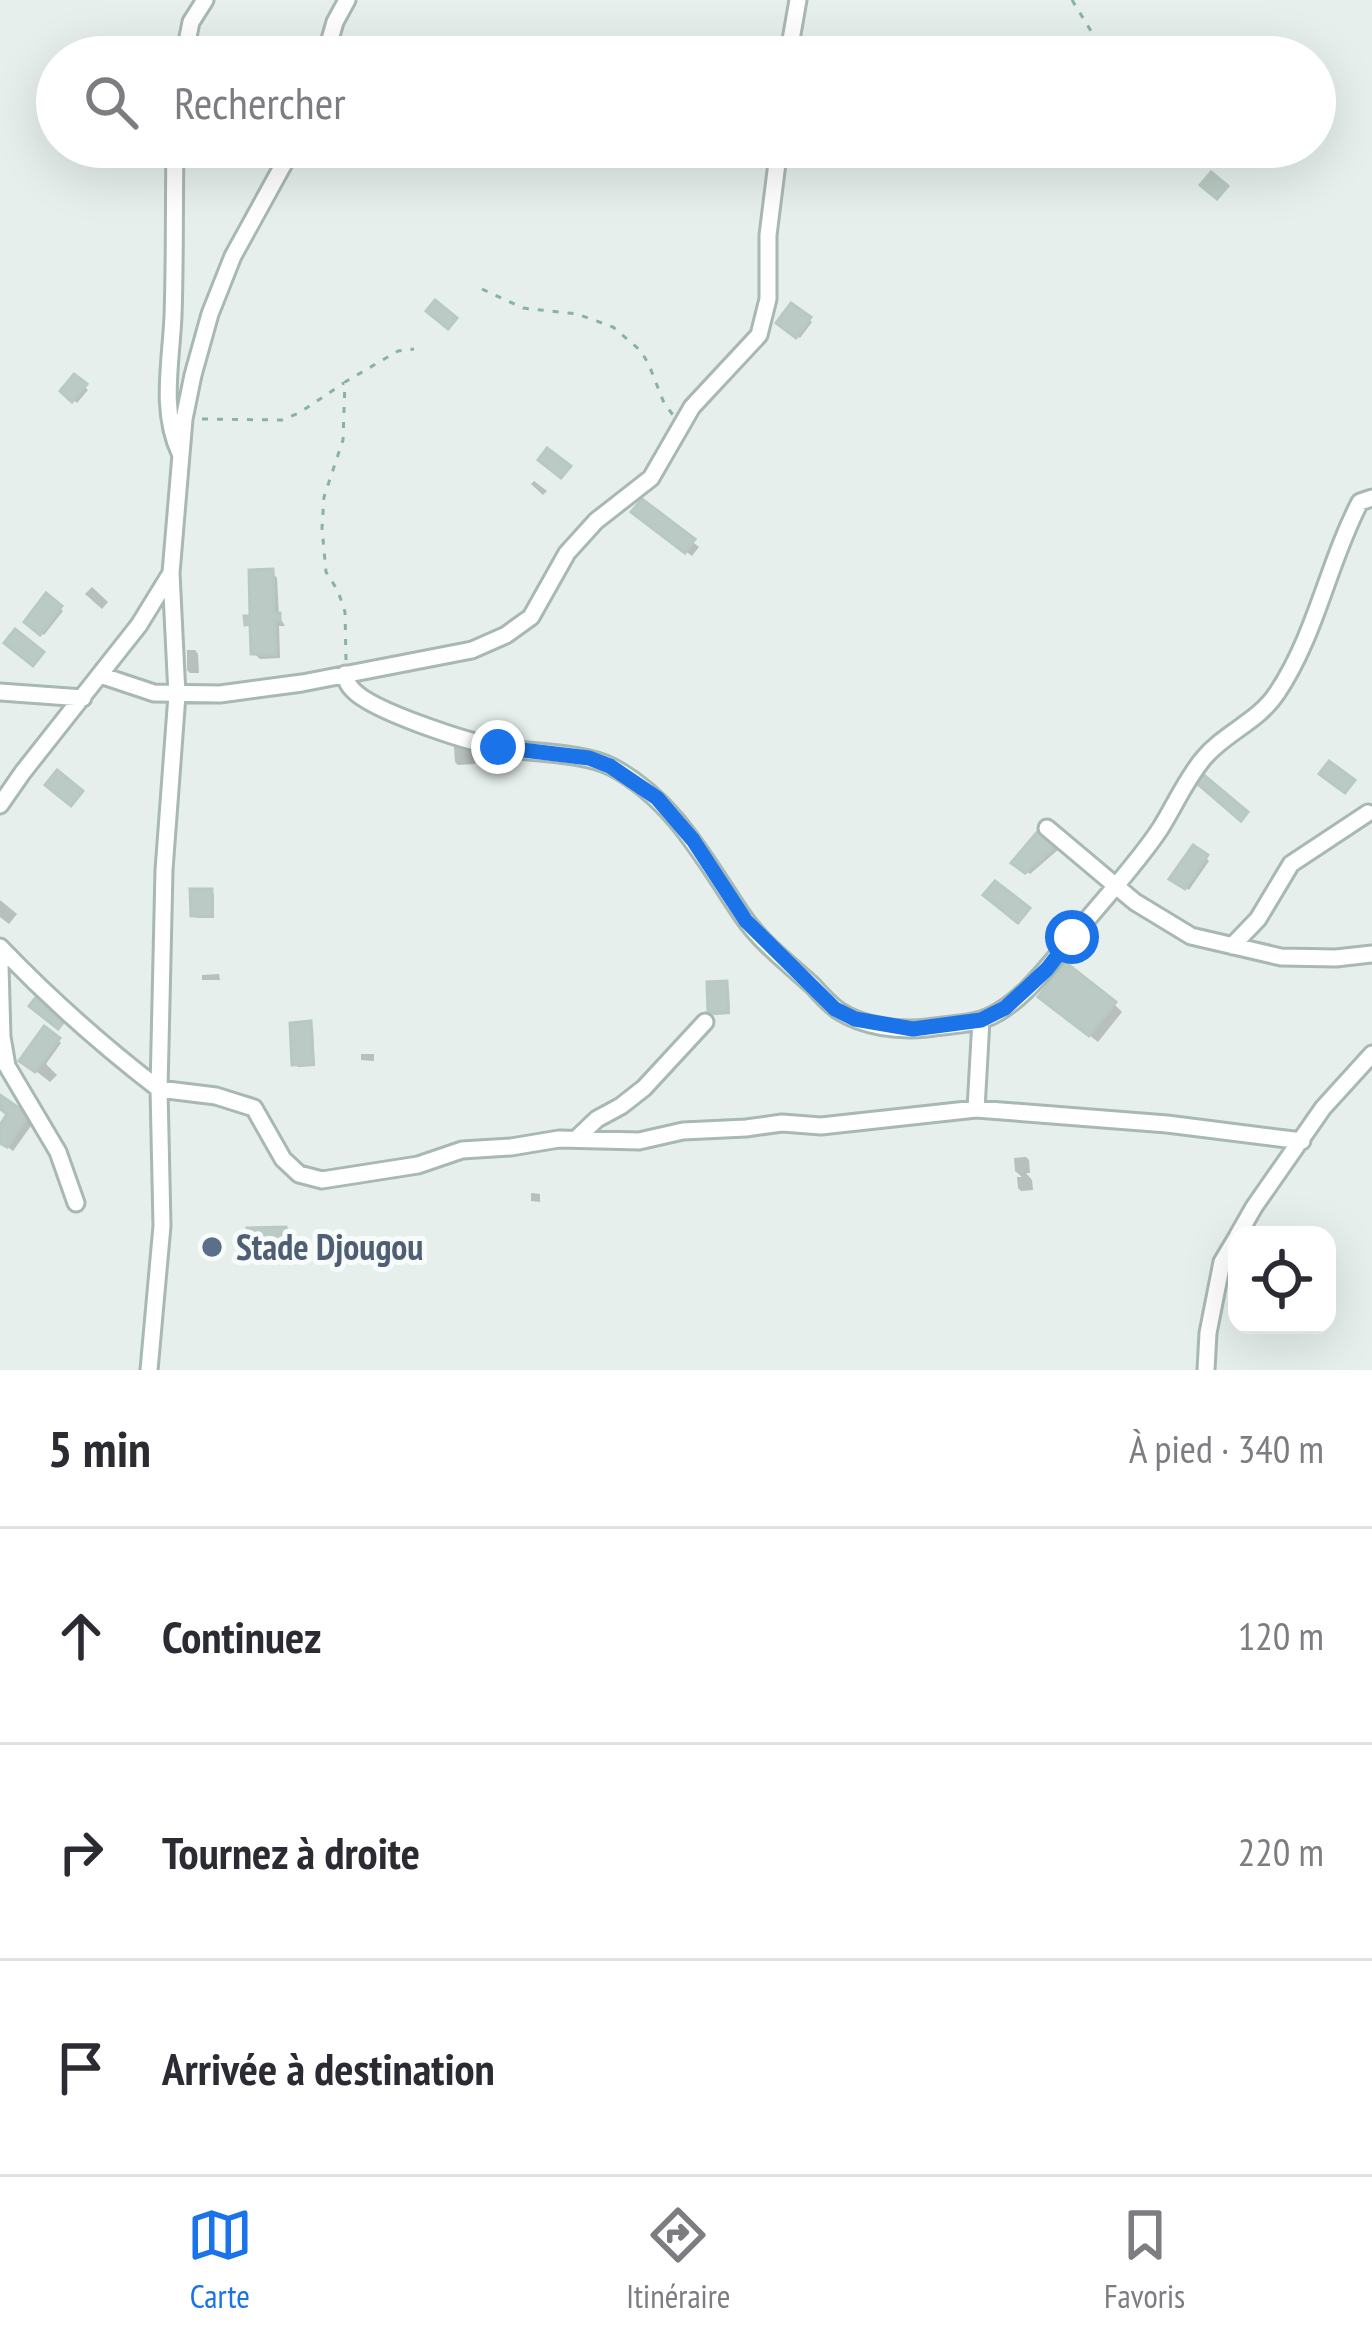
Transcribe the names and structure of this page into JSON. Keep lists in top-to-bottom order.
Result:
{
  "places": ["Stade Djougou"],
  "page": {
    "search": "Rechercher",
    "heading": ["5 min", "À pied · 340 m"],
    "list": [
      ["Continuez", "120 m"],
      ["Tournez à droite", "220 m"],
      "Arrivée à destination"
    ],
    "nav": ["Carte", "Itinéraire", "Favoris"]
  }
}
